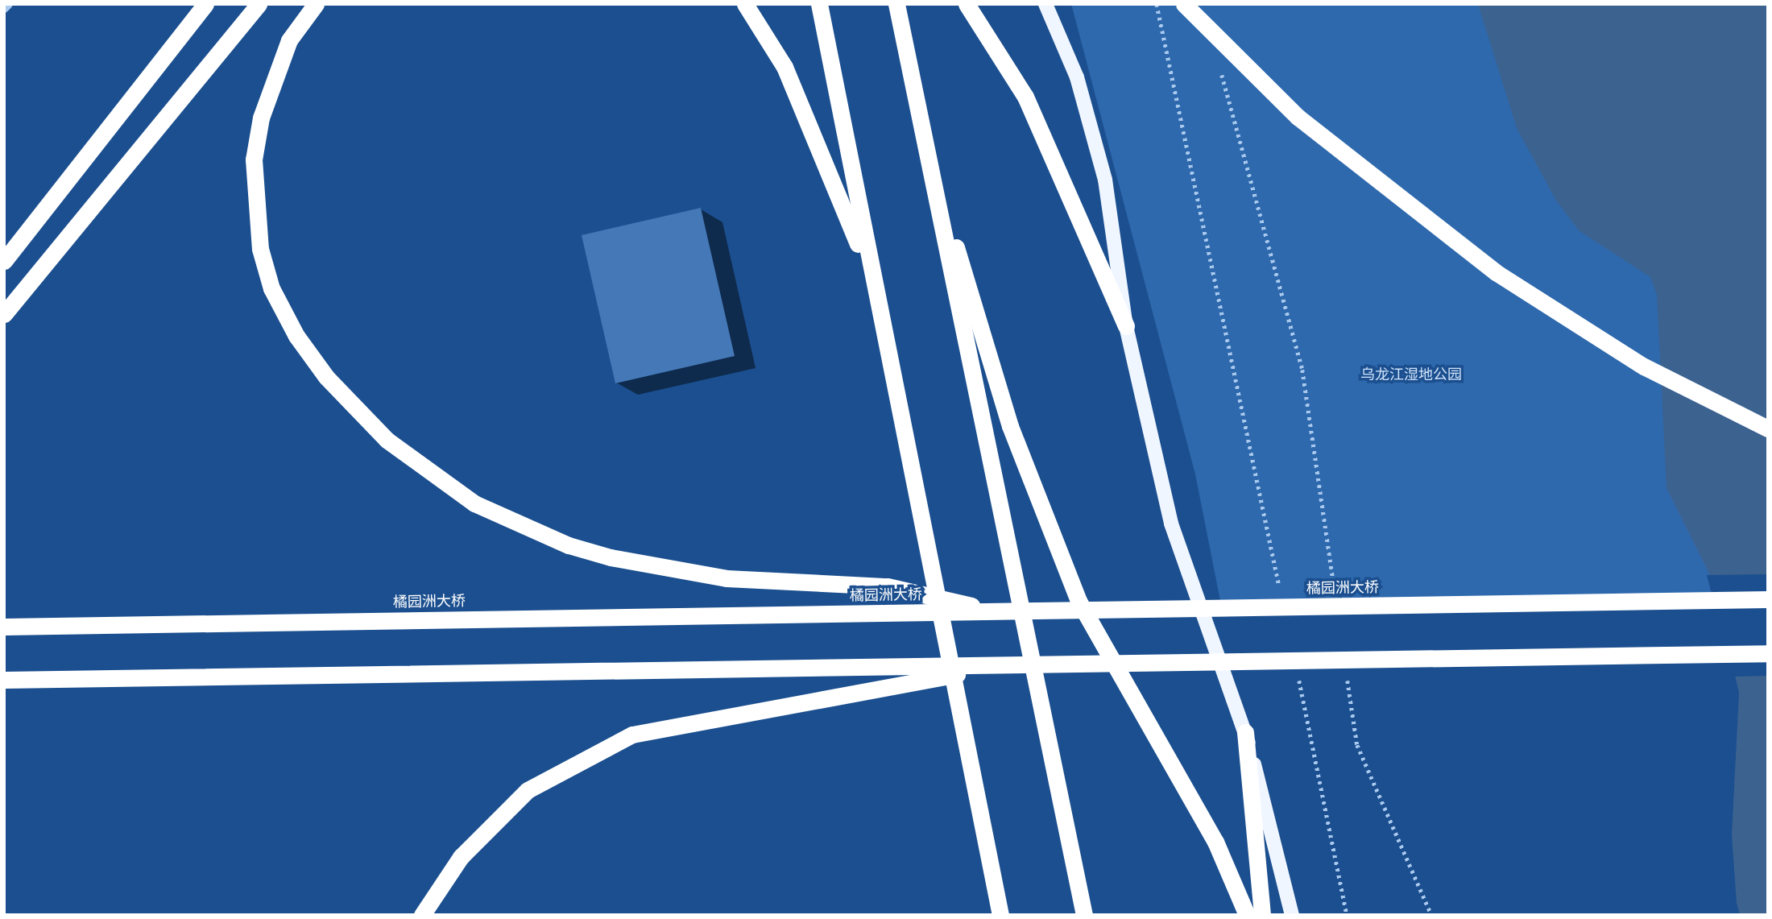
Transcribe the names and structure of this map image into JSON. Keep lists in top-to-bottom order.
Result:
{
  "streets": {
    "highway": ["橘园洲大桥"]
  },
  "parks": ["乌龙江湿地公园"]
}
